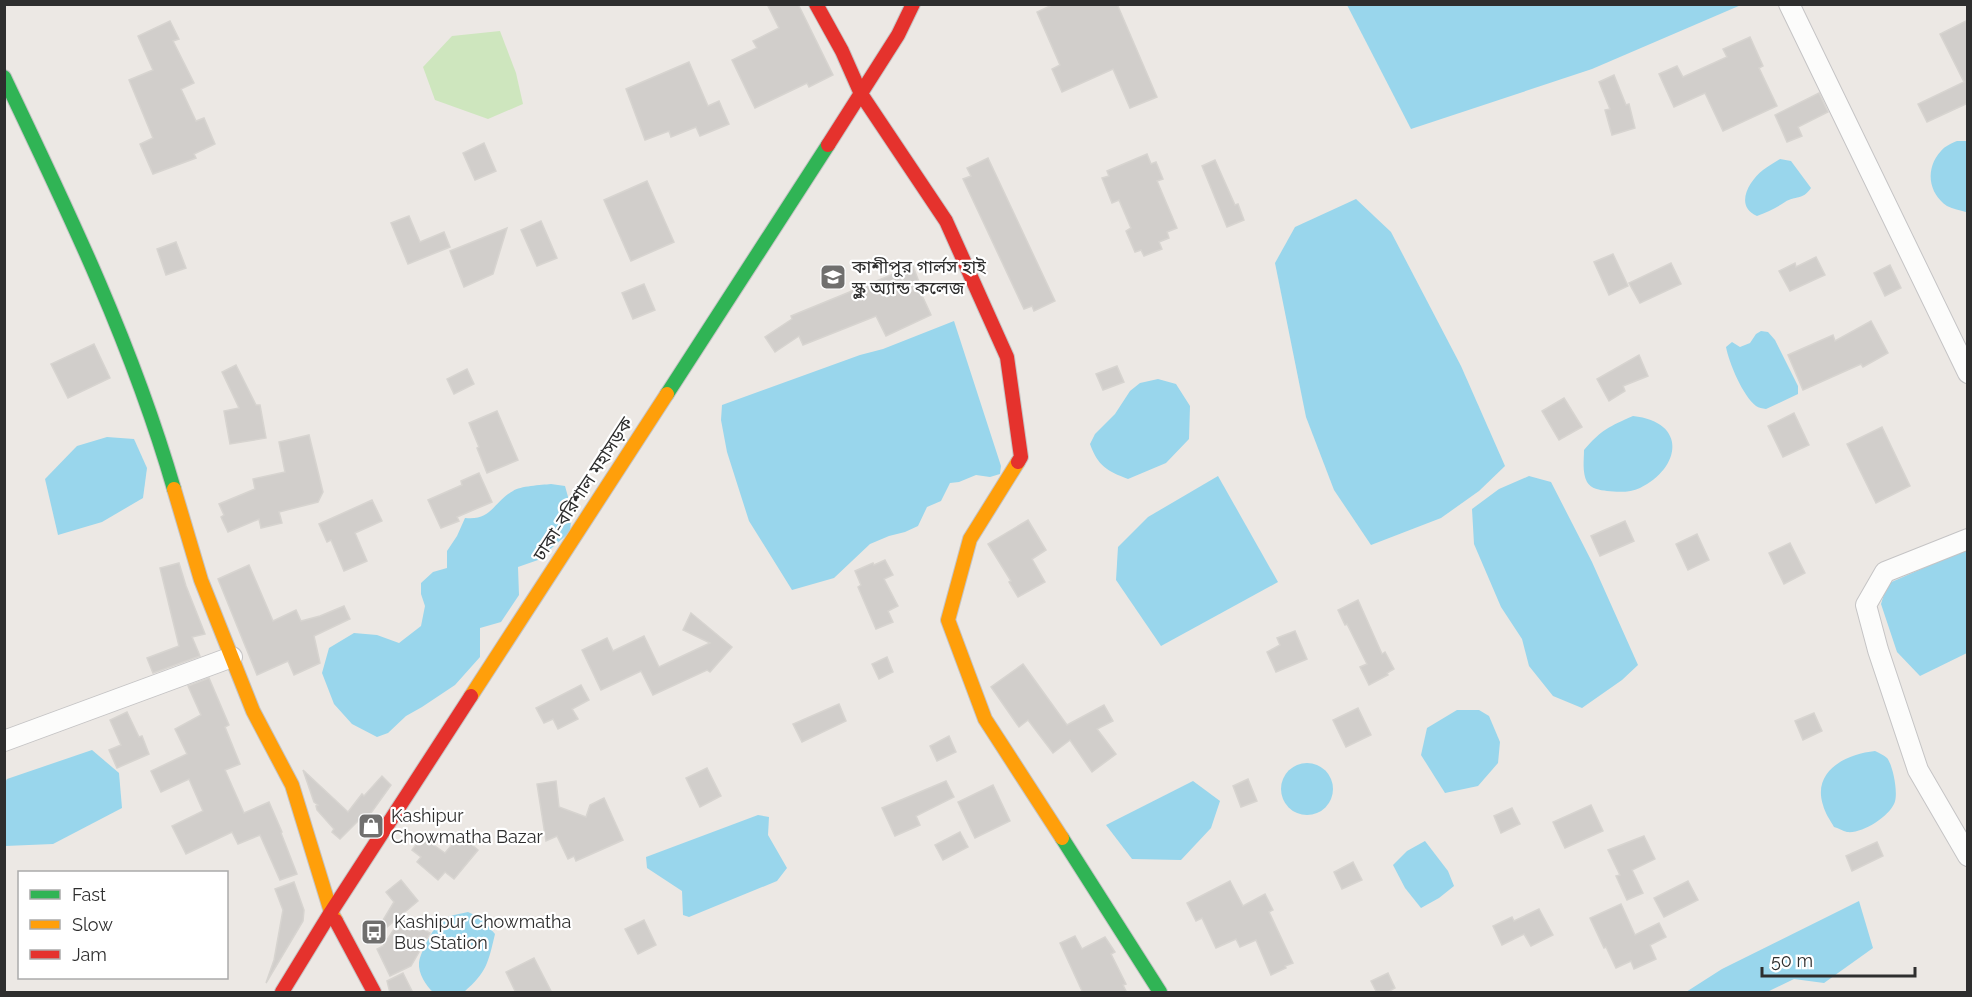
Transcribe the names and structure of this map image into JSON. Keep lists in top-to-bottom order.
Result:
{
  "streets": {
    "main road": ["ঢাকা-বরিশাল মহাসড়ক"]
  },
  "places": {
    "school or university": ["কাশীপুর গার্লস হাই স্কুল অ্যান্ড কলেজ"],
    "shop": ["Kashipur Chowmatha Bazar"],
    "bus stop": ["Kashipur Chowmatha Bus Station"]
  },
  "legend": ["Fast", "Slow", "Jam"],
  "scale_bar": "50 m"
}
